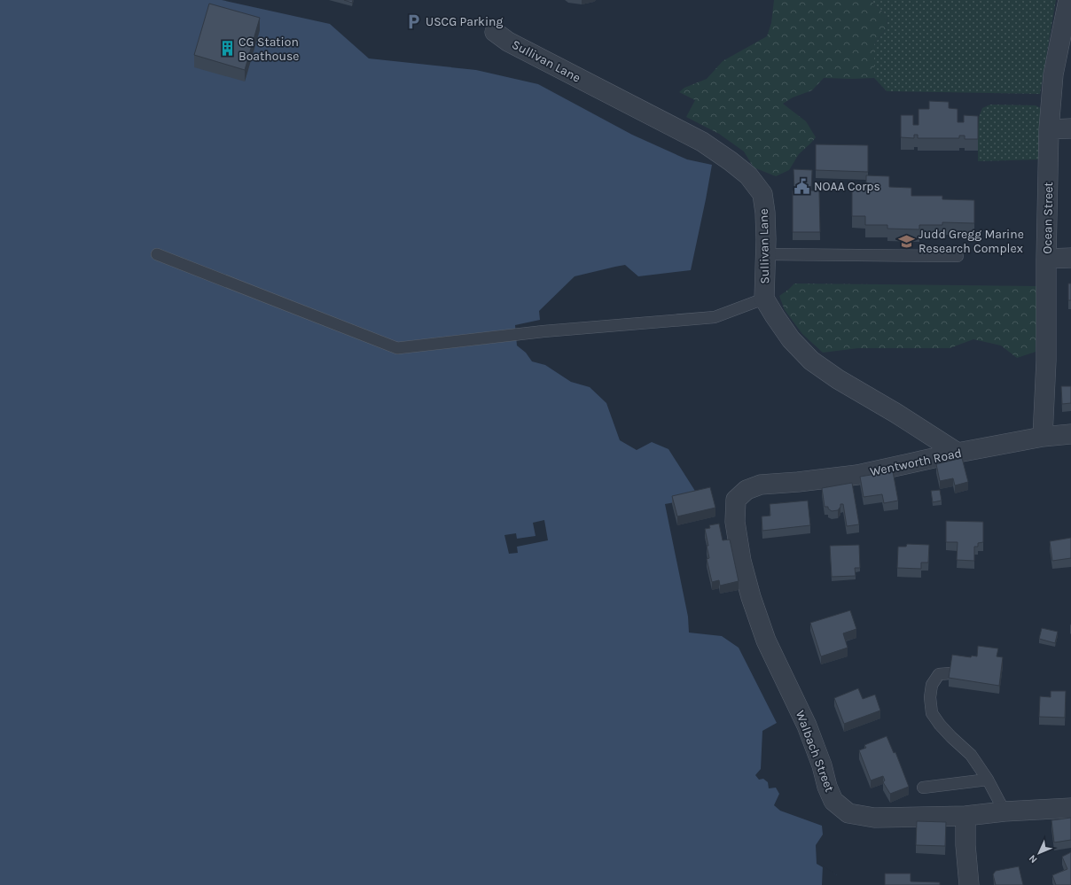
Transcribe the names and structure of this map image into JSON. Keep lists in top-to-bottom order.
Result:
{
  "streets": {
    "street": [
      "Sullivan Lane",
      "Ocean Street",
      "Wentworth Road",
      "Walbach Street"
    ]
  },
  "crossings": [
    ["Sullivan Lane", "Wentworth Road"],
    ["Ocean Street", "Wentworth Road"],
    ["Wentworth Road", "Walbach Street"]
  ],
  "places": {
    "parking": ["USCG Parking"],
    "building": ["CG Station Boathouse"],
    "public building": ["NOAA Corps"],
    "school or university": ["Judd Gregg Marine Research Complex"]
  },
  "north": "bottom left"
}
